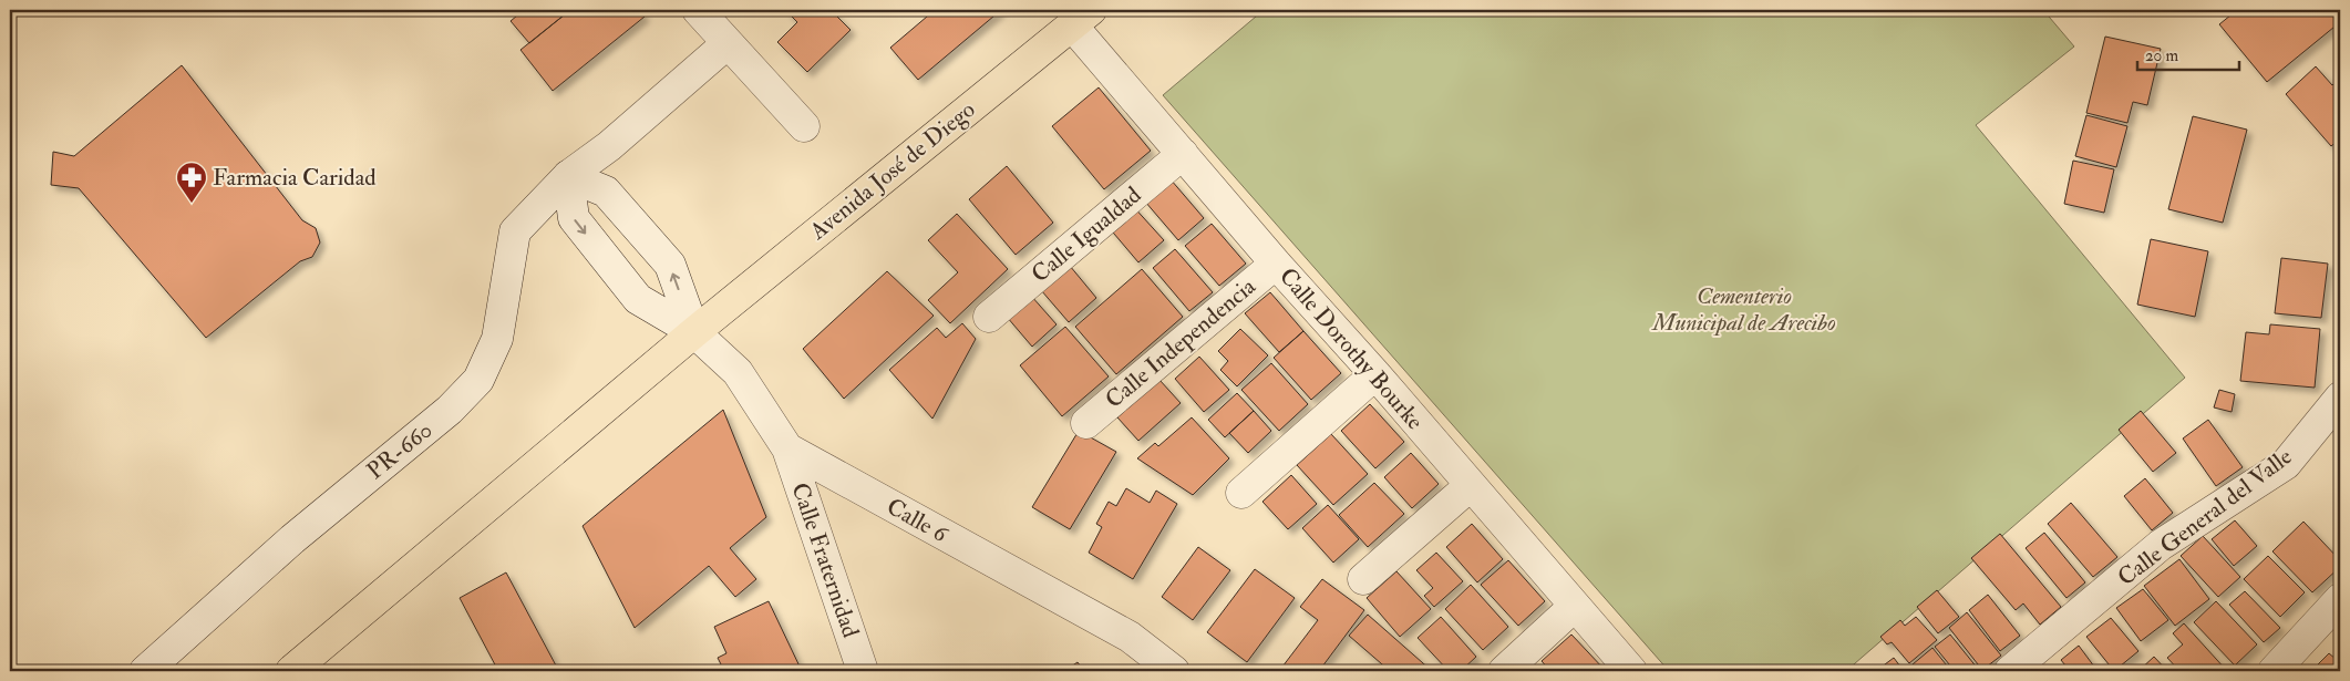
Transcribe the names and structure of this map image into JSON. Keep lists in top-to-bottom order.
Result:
{
  "streets": {
    "main road": ["Avenida José de Diego"],
    "street": [
      "Calle Igualdad",
      "Calle Independencia",
      "Calle Dorothy Bourke",
      "PR-660",
      "Calle General del Valle",
      "Calle 6",
      "Calle Fraternidad"
    ]
  },
  "crossings": [
    ["Avenida José de Diego", "Calle Dorothy Bourke"],
    ["Avenida José de Diego", "Calle 6"],
    ["Calle Igualdad", "Calle Dorothy Bourke"],
    ["Calle Independencia", "Calle Dorothy Bourke"],
    ["Calle 6", "Calle Fraternidad"]
  ],
  "parks": ["Cementerio Municipal de Arecibo"],
  "places": {
    "pharmacy": ["Farmacia Caridad"]
  },
  "scale_bar": "20 m"
}
